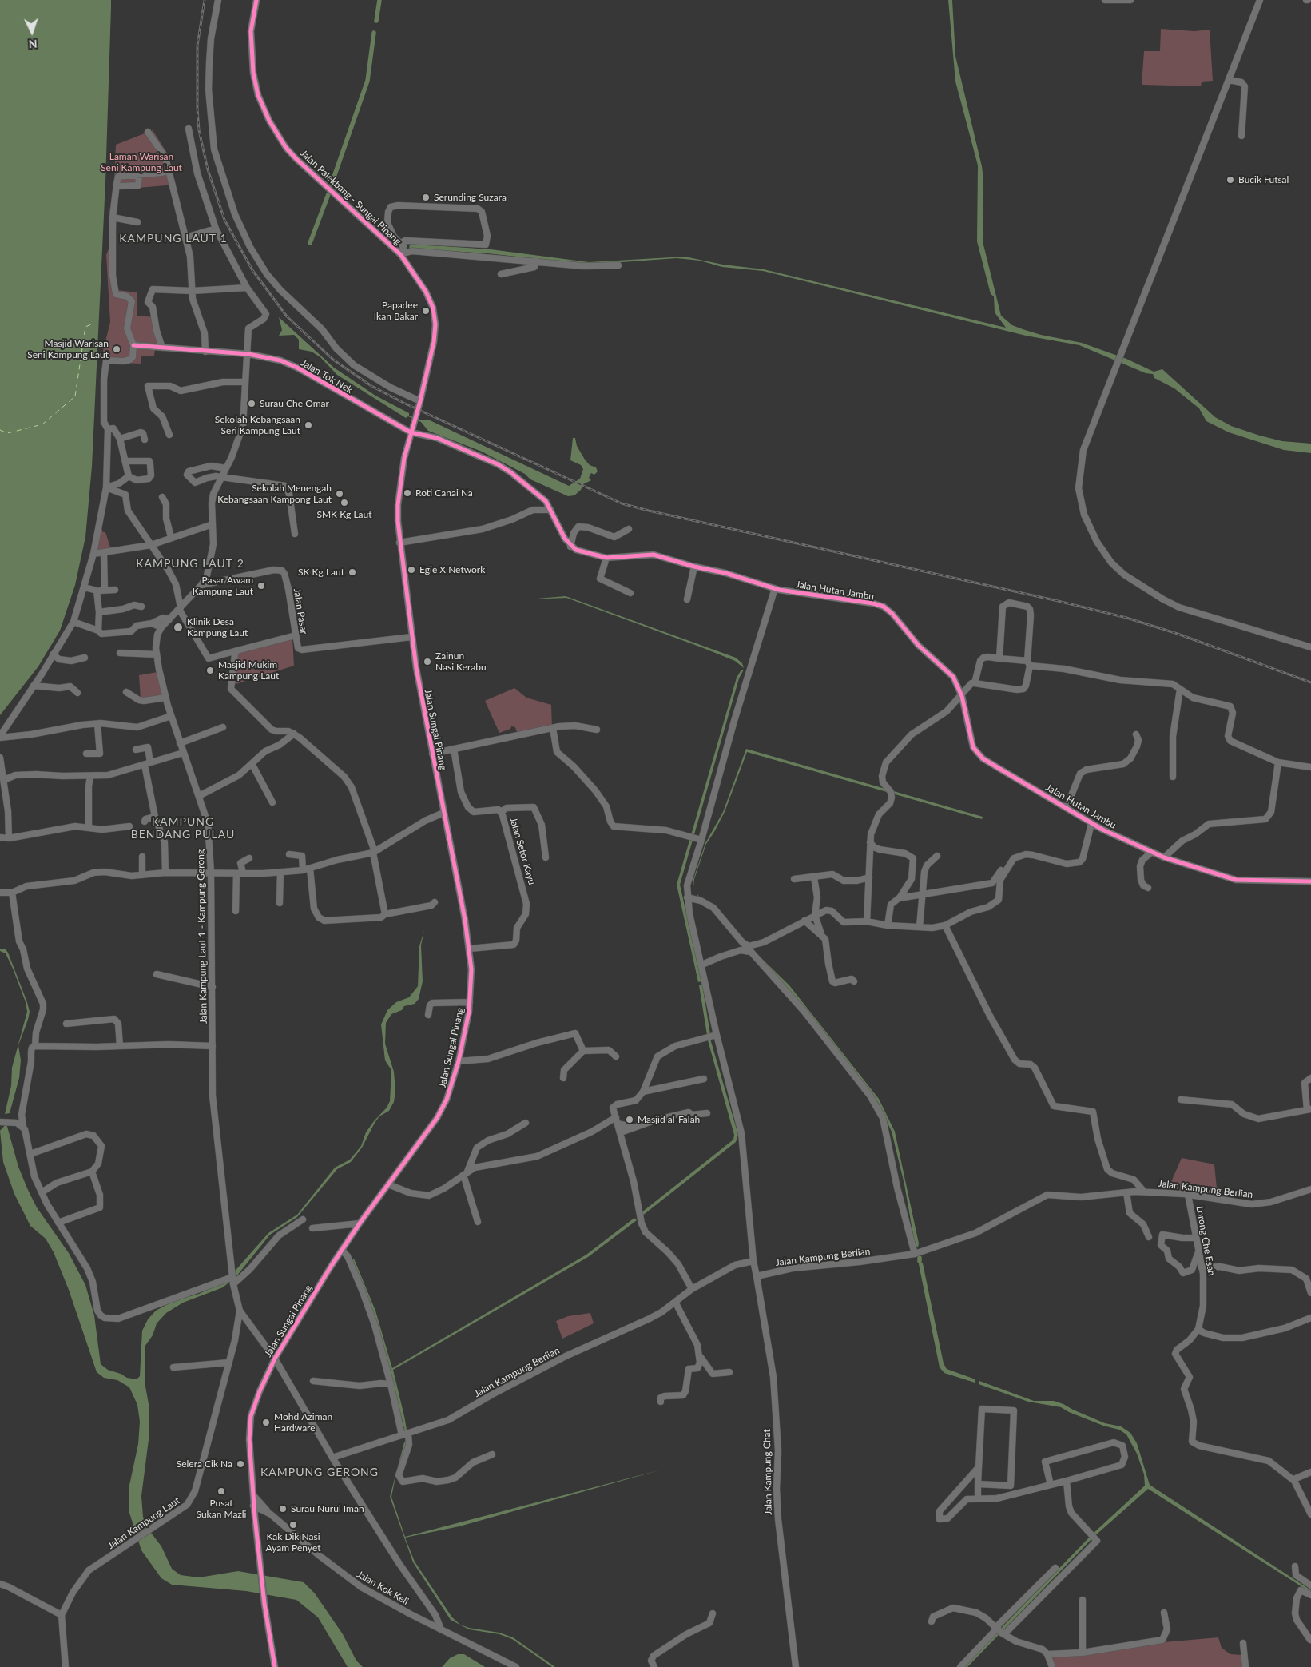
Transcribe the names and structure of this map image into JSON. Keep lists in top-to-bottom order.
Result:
{
  "streets": {
    "street": [
      "Jalan Palekbang - Sungai Pinang",
      "Jalan Tok Nek",
      "Jalan Hutan Jambu",
      "Jalan Pasar",
      "Jalan Sungai Pinang",
      "Jalan Setor Kayu",
      "Jalan Kampung Laut 1 - Kampung Gerong",
      "Jalan Kampung Berlian",
      "Lorong Che Esah",
      "Jalan Kampung Chat",
      "Jalan Kampung Laut",
      "Jalan Kok Keli"
    ]
  },
  "crossings": [
    ["Jalan Palekbang - Sungai Pinang", "Jalan Sungai Pinang"],
    ["Jalan Tok Nek", "Jalan Sungai Pinang"],
    ["Jalan Pasar", "Jalan Sungai Pinang"],
    ["Jalan Sungai Pinang", "Jalan Setor Kayu"],
    ["Jalan Sungai Pinang", "Jalan Kampung Laut 1 - Kampung Gerong"],
    ["Jalan Sungai Pinang", "Jalan Kok Keli"],
    ["Jalan Kampung Laut 1 - Kampung Gerong", "Jalan Kampung Berlian"],
    ["Jalan Kampung Laut 1 - Kampung Gerong", "Jalan Kampung Laut"],
    ["Jalan Kampung Laut 1 - Kampung Gerong", "Jalan Kok Keli"],
    ["Jalan Kampung Berlian", "Lorong Che Esah"],
    ["Jalan Kampung Berlian", "Jalan Kampung Chat"]
  ],
  "districts": [
    "KAMPUNG LAUT 1",
    "KAMPUNG LAUT 2",
    "KAMPUNG BENDANG PULAU",
    "KAMPUNG GERONG"
  ],
  "parks": ["Laman Warisan Seni Kampung Laut"],
  "places": [
    "Bucik Futsal",
    "Serunding Suzara",
    "Papadee Ikan Bakar",
    "Masjid Warisan Seni Kampung Laut",
    "Surau Che Omar",
    "Sekolah Kebangsaan Seri Kampung Laut",
    "Roti Canai Na",
    "Sekolah Menengah Kebangsaan Kampong Laut",
    "SMK Kg Laut",
    "Egie X Network",
    "SK Kg Laut",
    "Pasar Awam Kampung Laut",
    "Klinik Desa Kampung Laut",
    "Zainun Nasi Kerabu",
    "Masjid Mukim Kampung Laut",
    "Masjid al-Falah",
    "Mohd Aziman Hardware",
    "Selera Cik Na",
    "Pusat Sukan Mazli",
    "Surau Nurul Iman",
    "Kak Dik Nasi Ayam Penyet"
  ],
  "north": "bottom"
}
